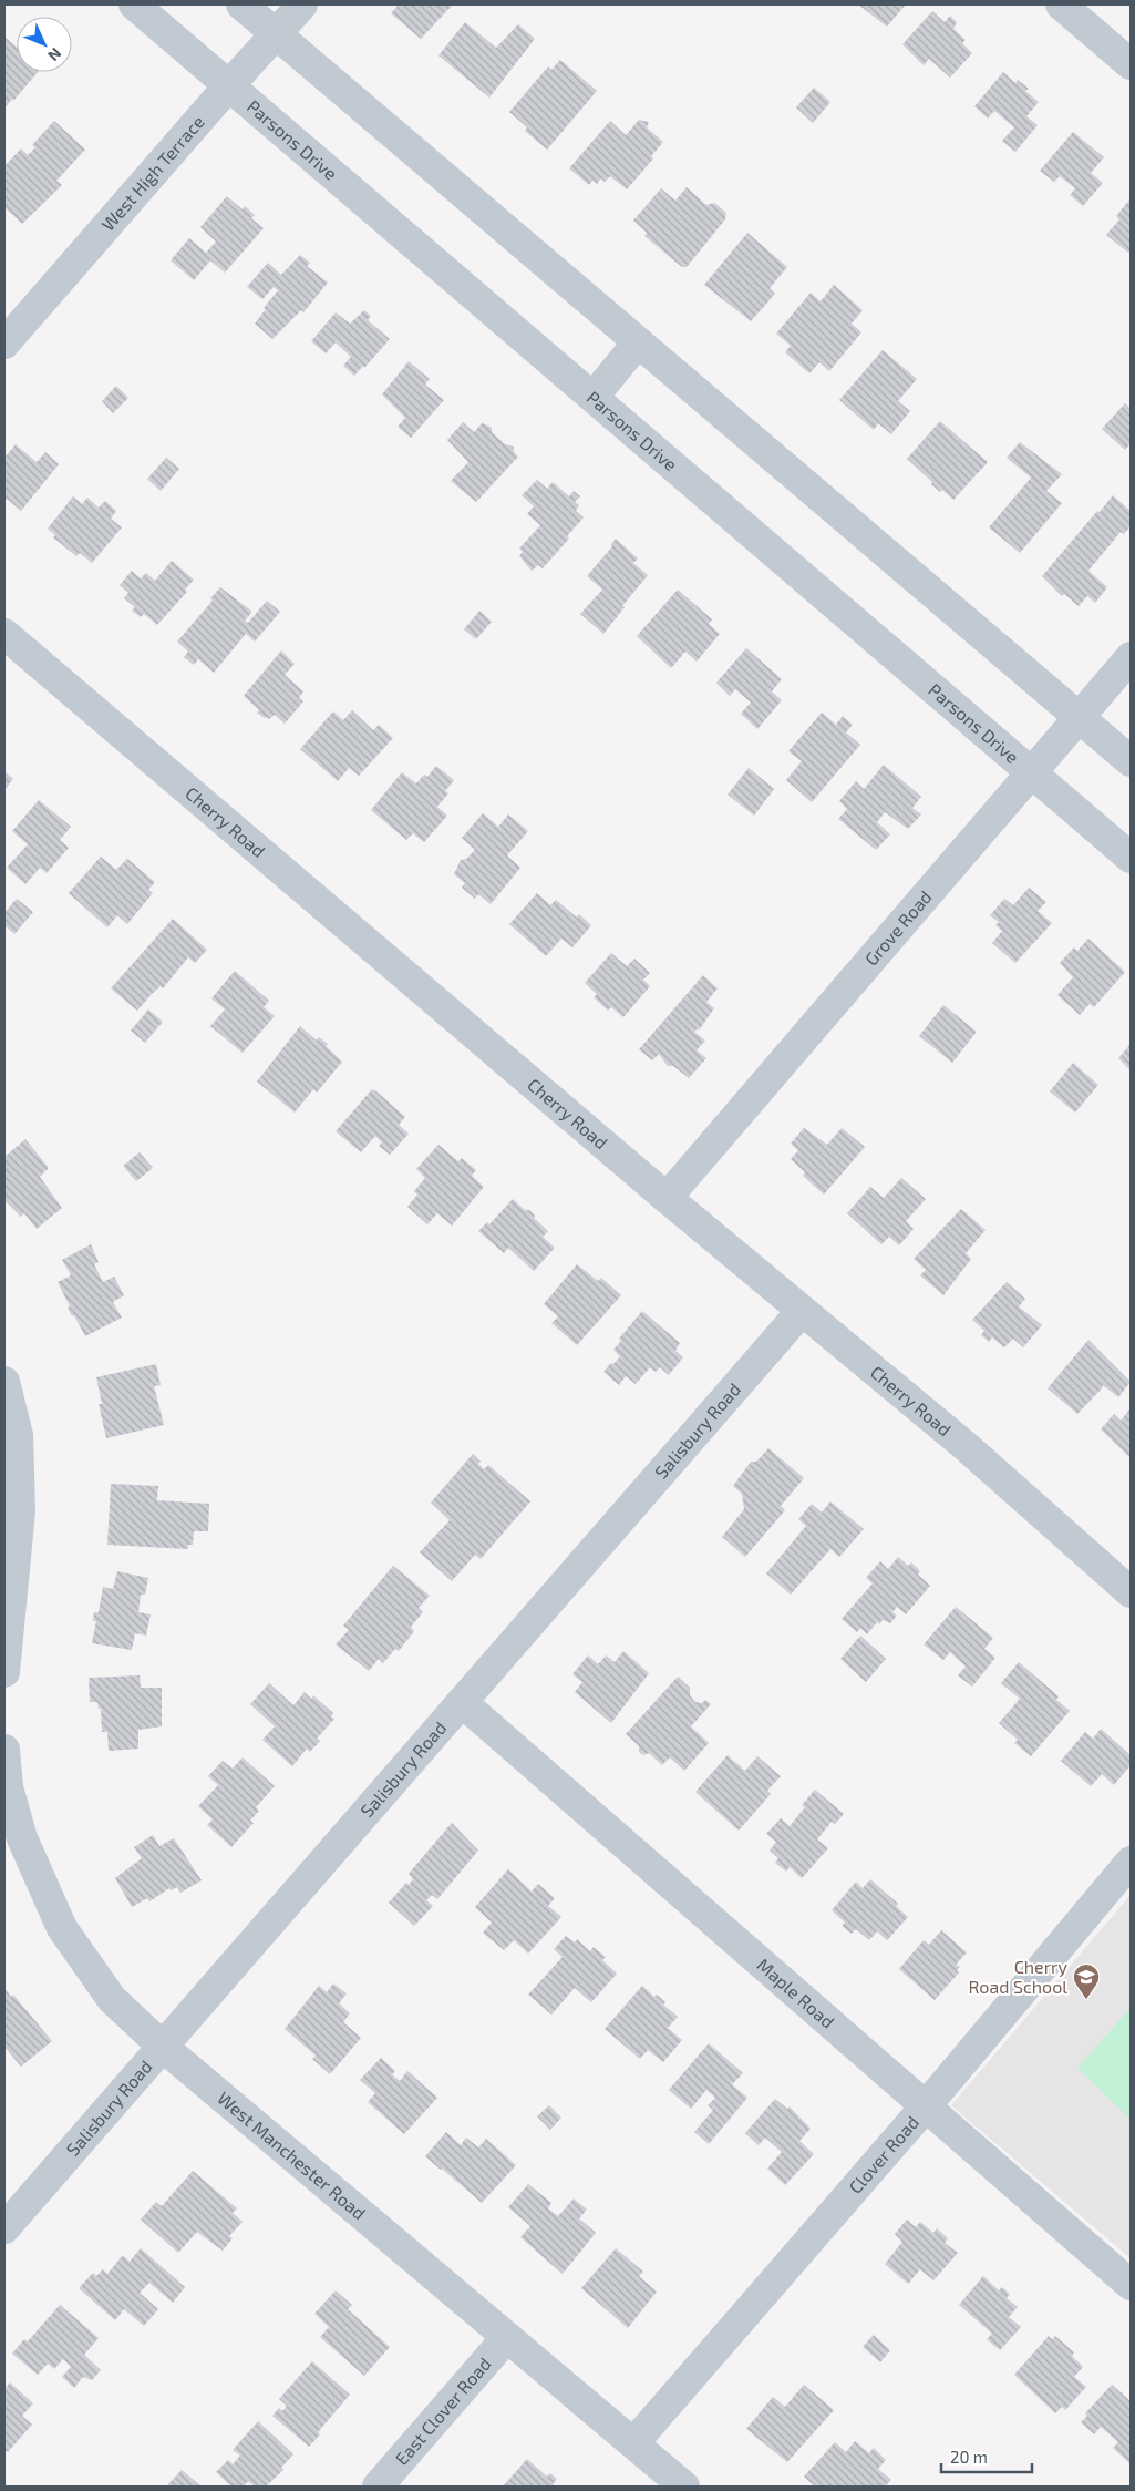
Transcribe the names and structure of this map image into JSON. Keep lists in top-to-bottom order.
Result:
{
  "streets": {
    "street": [
      "Parsons Drive",
      "West High Terrace",
      "Cherry Road",
      "Grove Road",
      "Salisbury Road",
      "Maple Road",
      "Clover Road",
      "West Manchester Road",
      "East Clover Road"
    ]
  },
  "crossings": [
    ["Parsons Drive", "West High Terrace"],
    ["Parsons Drive", "Grove Road"],
    ["Cherry Road", "Grove Road"],
    ["Cherry Road", "Salisbury Road"],
    ["Salisbury Road", "Maple Road"],
    ["Salisbury Road", "West Manchester Road"],
    ["Maple Road", "Clover Road"],
    ["Clover Road", "West Manchester Road"],
    ["West Manchester Road", "East Clover Road"]
  ],
  "places": {
    "school or university": ["Cherry Road School"]
  },
  "scale_bar": "20 m",
  "north": "bottom right"
}
